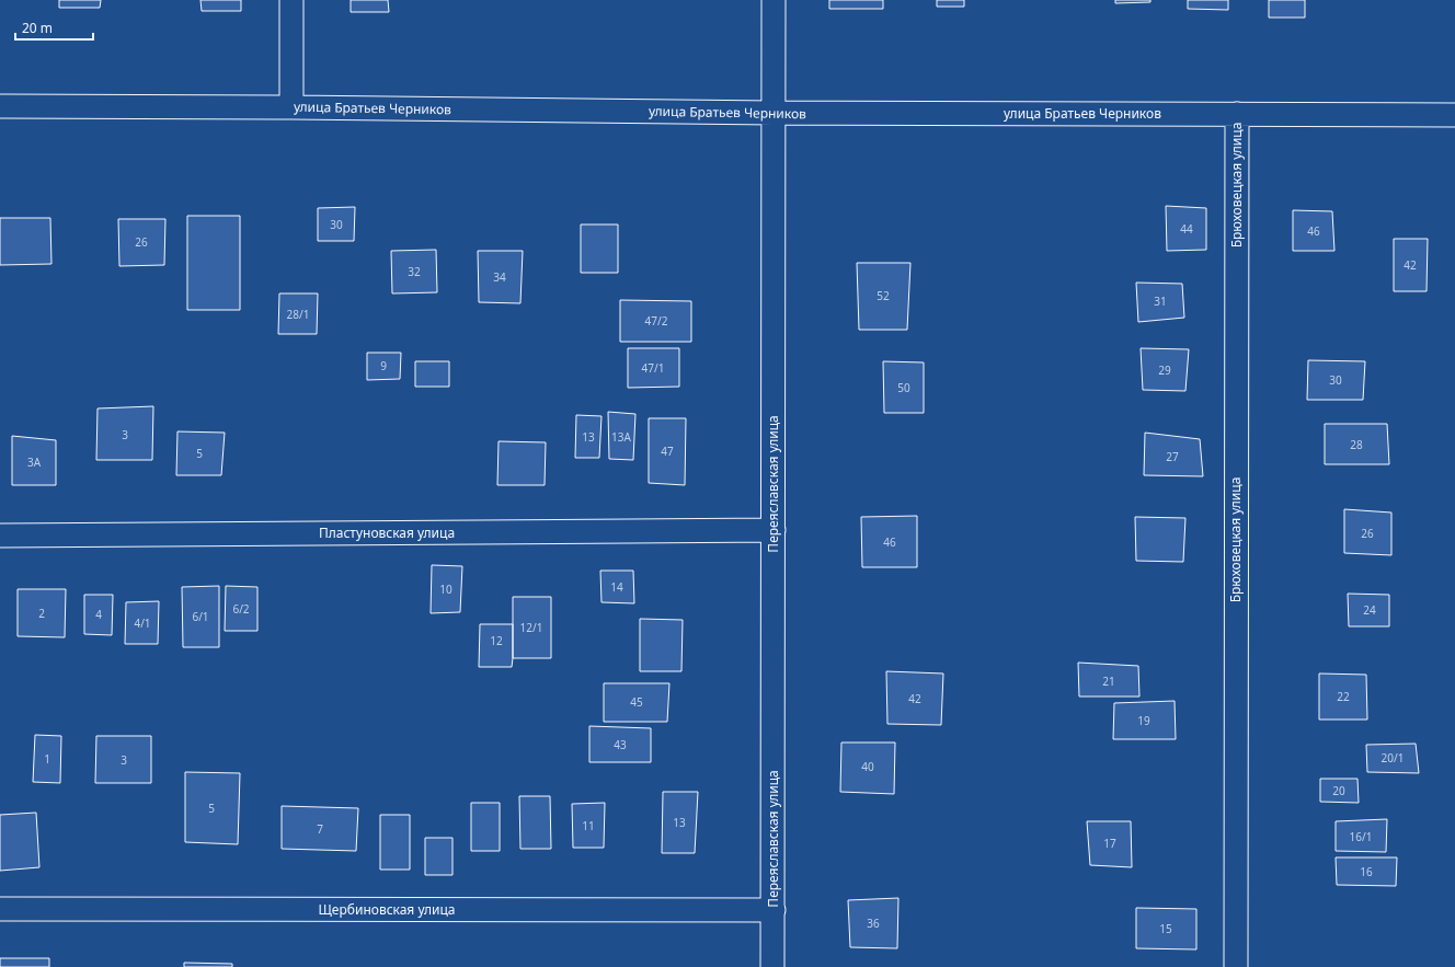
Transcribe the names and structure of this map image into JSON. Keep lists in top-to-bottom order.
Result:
{
  "streets": {
    "street": [
      "улица Братьев Черников",
      "Брюховецкая улица",
      "Переяславская улица",
      "Пластуновская улица",
      "Щербиновская улица"
    ]
  },
  "crossings": [
    ["улица Братьев Черников", "Брюховецкая улица"],
    ["улица Братьев Черников", "Переяславская улица"],
    ["Переяславская улица", "Пластуновская улица"],
    ["Переяславская улица", "Щербиновская улица"]
  ],
  "house_numbers": [
    "30",
    "44",
    "46",
    "26",
    "42",
    "32",
    "34",
    "52",
    "31",
    "28/1",
    "47/2",
    "9",
    "47/1",
    "29",
    "30",
    "50",
    "3",
    "13",
    "13А",
    "28",
    "47",
    "5",
    "27",
    "3А",
    "26",
    "46",
    "14",
    "10",
    "6/2",
    "24",
    "2",
    "4",
    "6/1",
    "4/1",
    "12/1",
    "12",
    "21",
    "22",
    "42",
    "45",
    "19",
    "43",
    "20/1",
    "1",
    "3",
    "40",
    "20",
    "5",
    "13",
    "11",
    "7",
    "16/1",
    "17",
    "16",
    "36",
    "15"
  ],
  "scale_bar": "20 m"
}
